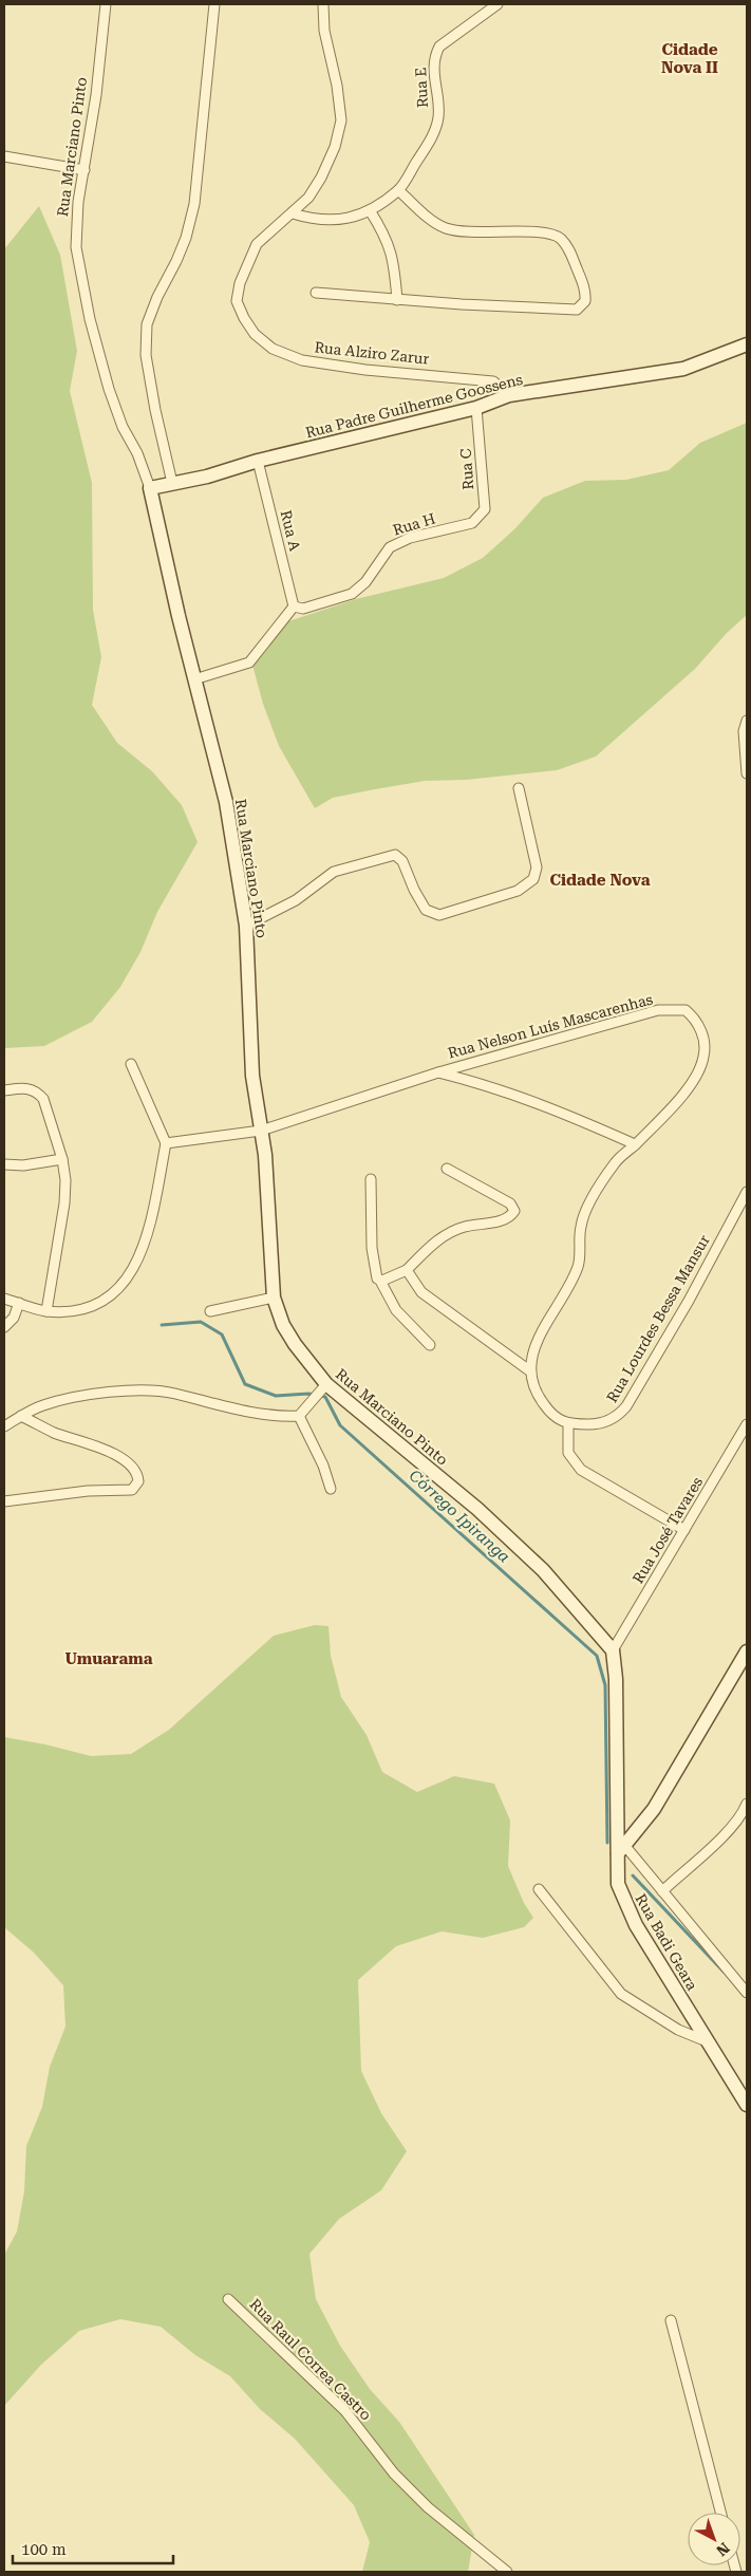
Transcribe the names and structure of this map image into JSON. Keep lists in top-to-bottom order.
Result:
{
  "streets": {
    "street": [
      "Rua E",
      "Rua Marciano Pinto",
      "Rua Alziro Zarur",
      "Rua Padre Guilherme Goossens",
      "Rua C",
      "Rua H",
      "Rua A",
      "Rua Nelson Luís Mascarenhas",
      "Rua Lourdes Bessa Mansur",
      "Rua José Tavares",
      "Rua Badi Geara",
      "Rua Raul Correa Castro"
    ]
  },
  "crossings": [
    ["Rua Marciano Pinto", "Rua Padre Guilherme Goossens"],
    ["Rua Marciano Pinto", "Rua Nelson Luís Mascarenhas"],
    ["Rua Marciano Pinto", "Rua José Tavares"],
    ["Rua Marciano Pinto", "Rua Badi Geara"],
    ["Rua Alziro Zarur", "Rua Padre Guilherme Goossens"],
    ["Rua Padre Guilherme Goossens", "Rua C"],
    ["Rua Padre Guilherme Goossens", "Rua A"],
    ["Rua C", "Rua H"],
    ["Rua H", "Rua A"],
    ["Rua José Tavares", "Rua Badi Geara"]
  ],
  "districts": ["Cidade Nova II", "Cidade Nova", "Umuarama"],
  "water": ["Córrego Ipiranga"],
  "scale_bar": "100 m",
  "north": "bottom right"
}
